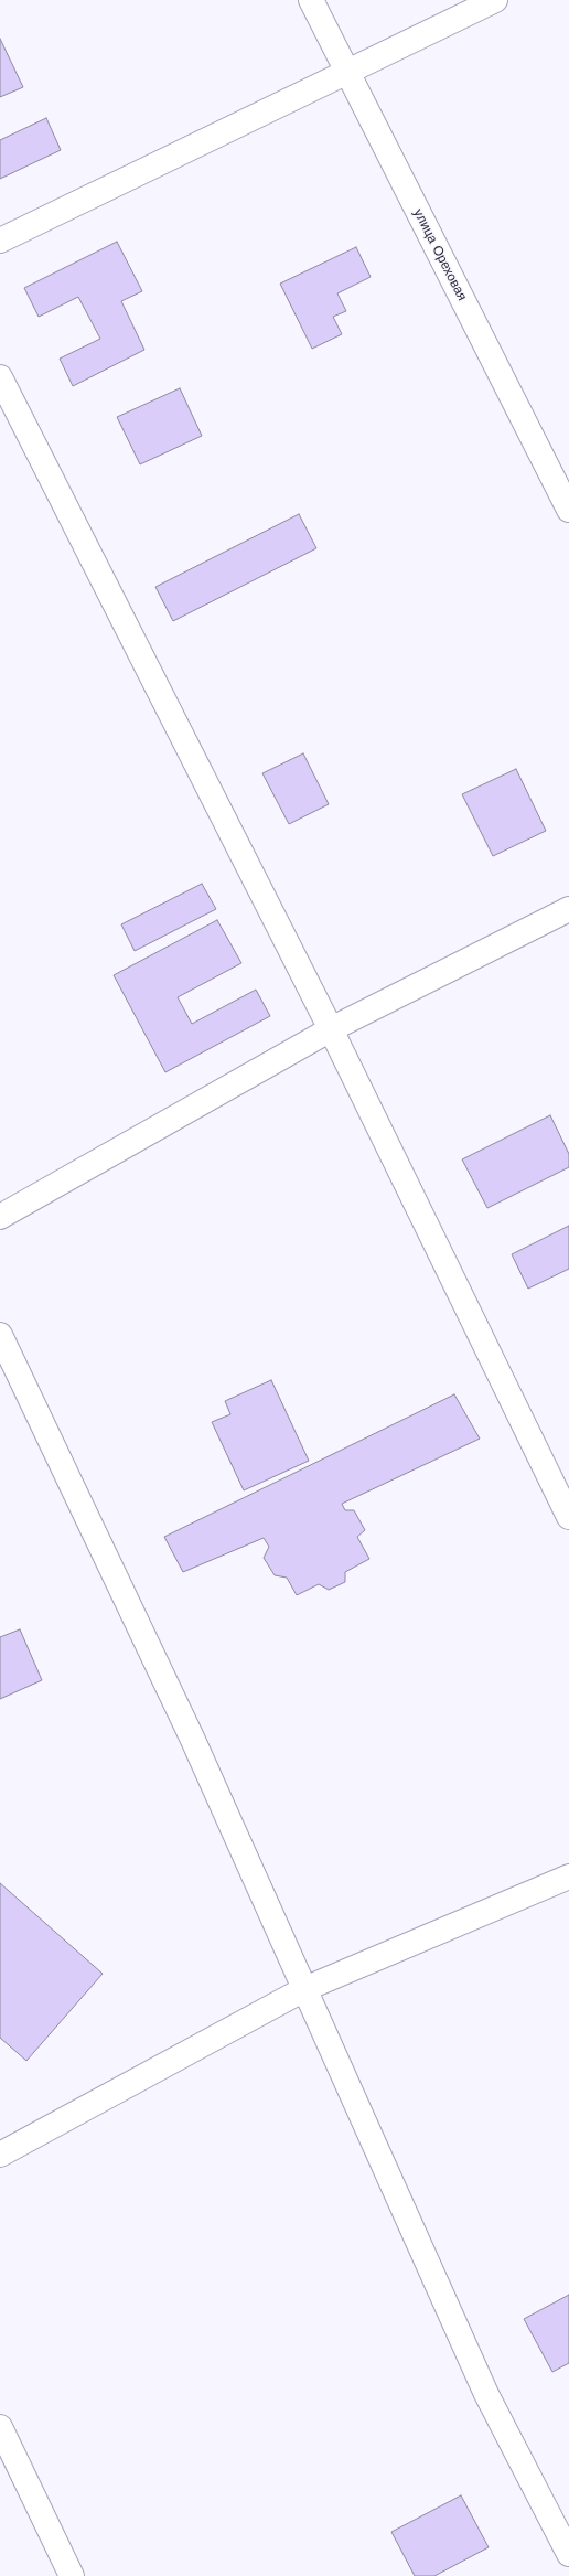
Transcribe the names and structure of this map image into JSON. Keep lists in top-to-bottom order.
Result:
{
  "streets": {
    "street": ["улица Ореховая"]
  }
}
